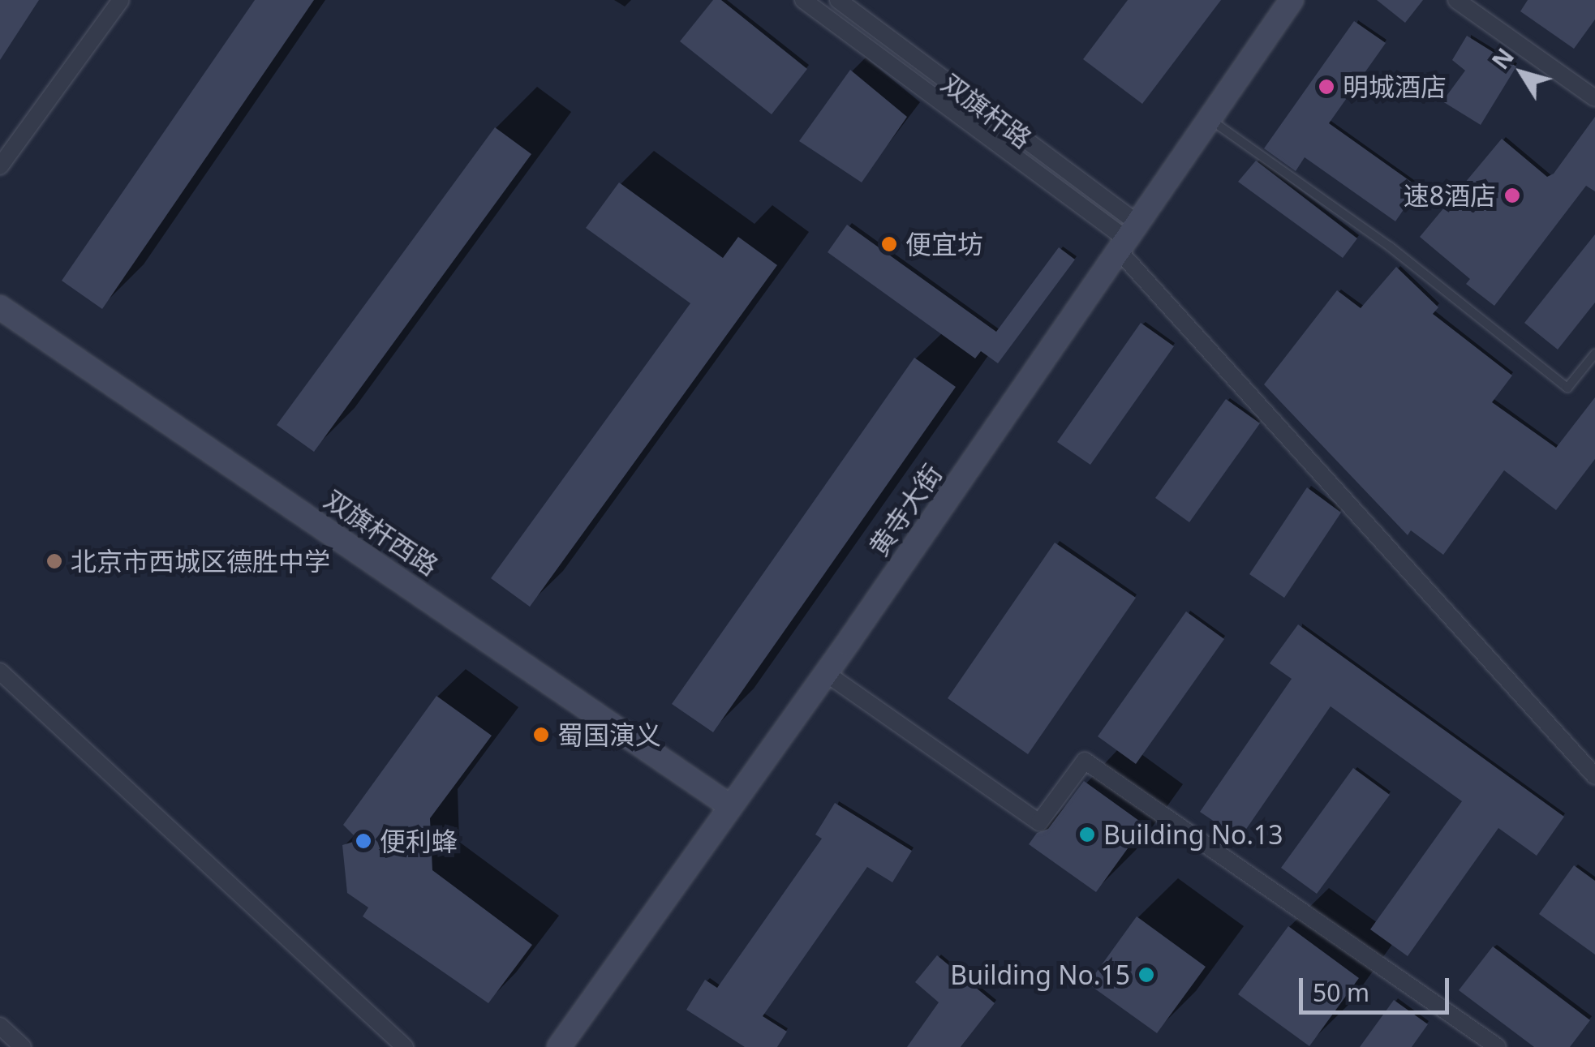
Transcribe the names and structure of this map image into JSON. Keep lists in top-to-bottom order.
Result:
{
  "streets": {
    "street": ["双旗杆路", "黄寺大街", "双旗杆西路"]
  },
  "crossings": [
    ["双旗杆路", "黄寺大街"],
    ["黄寺大街", "双旗杆西路"]
  ],
  "places": [
    "明城酒店",
    "速8酒店",
    "便宜坊",
    "北京市西城区德胜中学",
    "蜀国演义",
    "Building No.13",
    "便利蜂",
    "Building No.15"
  ],
  "scale_bar": "50 m",
  "north": "top left"
}
